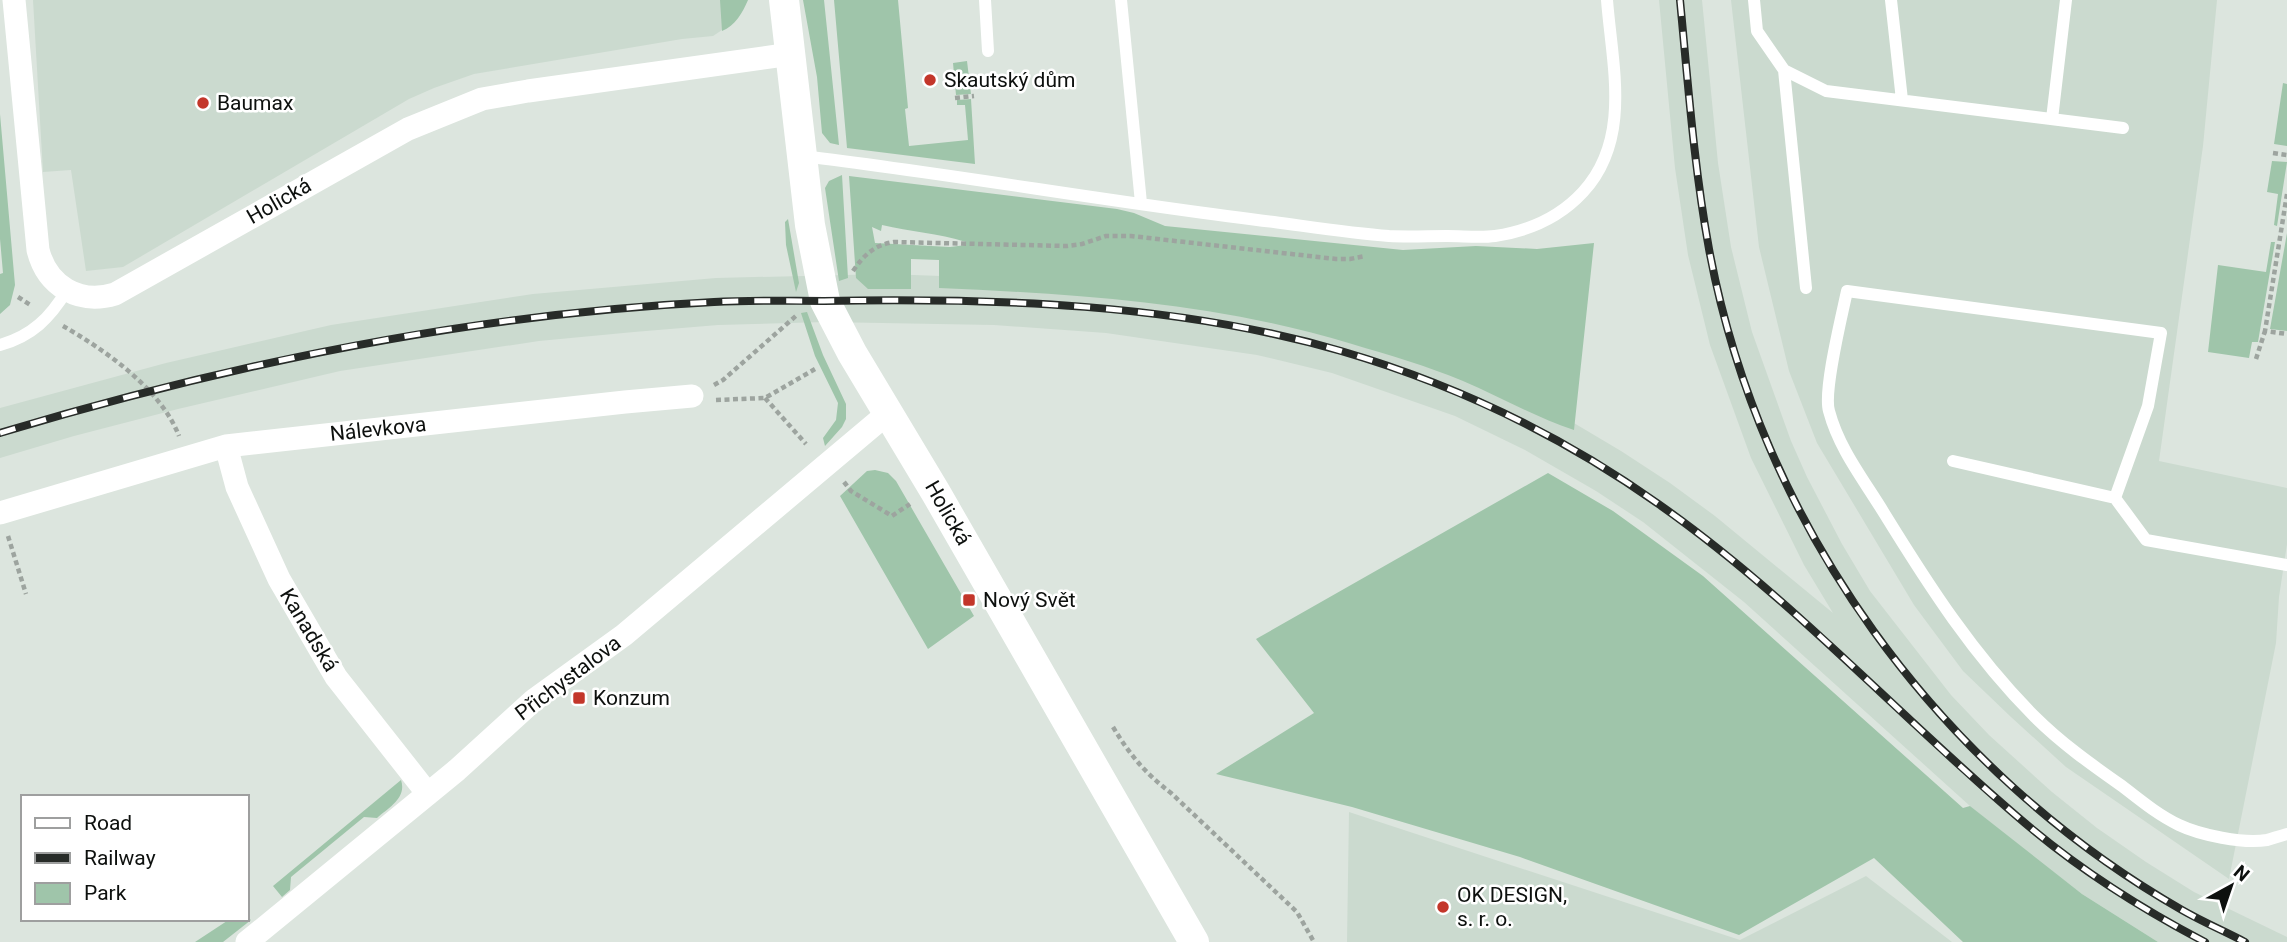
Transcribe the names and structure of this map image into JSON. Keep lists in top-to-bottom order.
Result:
{
  "streets": {
    "street": [
      "Holická",
      "Nálevkova",
      "Kanadská",
      "Přichystalova"
    ]
  },
  "crossings": [
    ["Holická", "Přichystalova"],
    ["Nálevkova", "Kanadská"],
    ["Kanadská", "Přichystalova"]
  ],
  "places": {
    "other": ["Skautský dům", "Baumax", "OK DESIGN, s. r. o."],
    "transit": ["Nový Svět", "Konzum"]
  },
  "legend": ["Road", "Railway", "Park"],
  "north": "top right"
}
